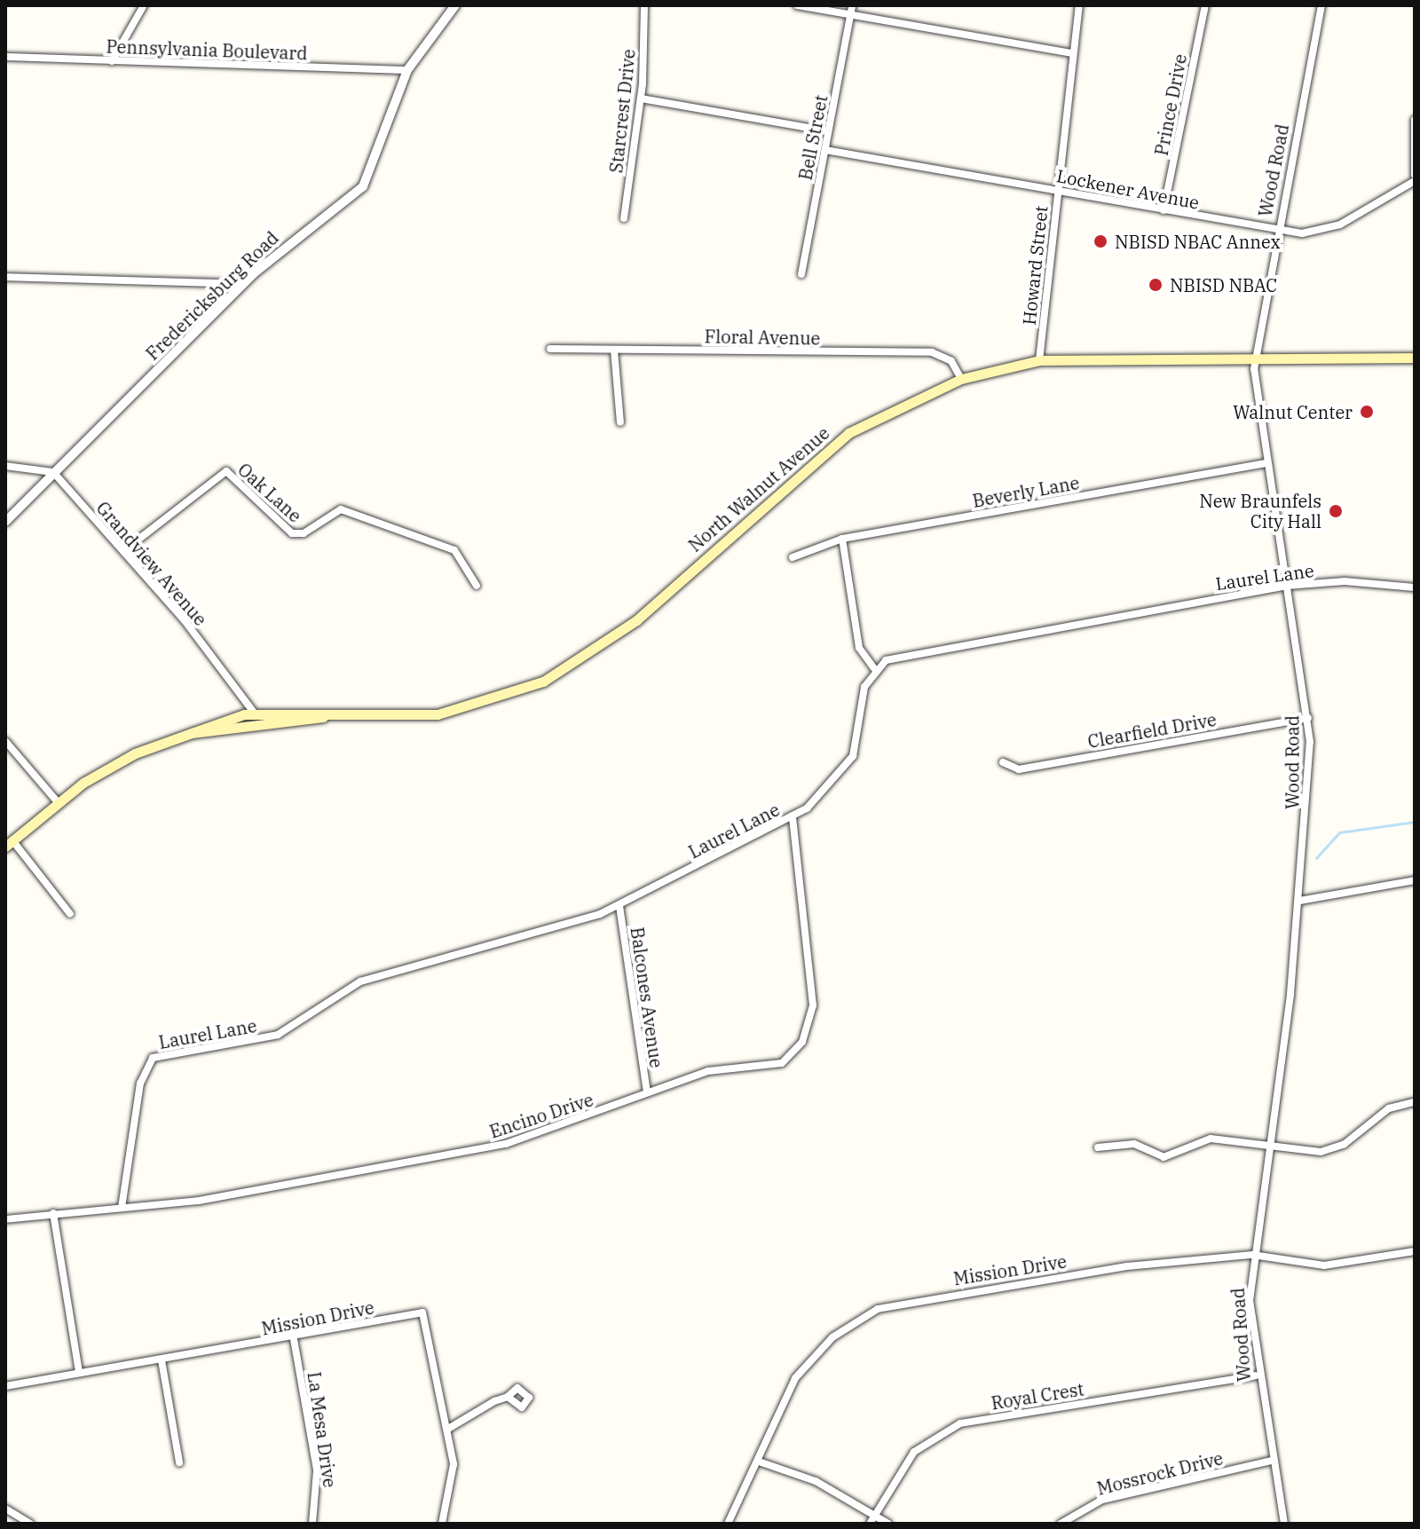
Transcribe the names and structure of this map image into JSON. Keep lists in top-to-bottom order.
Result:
{
  "streets": {
    "main road": ["North Walnut Avenue"],
    "street": [
      "Pennsylvania Boulevard",
      "Prince Drive",
      "Starcrest Drive",
      "Bell Street",
      "Wood Road",
      "Lockener Avenue",
      "Howard Street",
      "Fredericksburg Road",
      "Floral Avenue",
      "Beverly Lane",
      "Oak Lane",
      "Grandview Avenue",
      "Laurel Lane",
      "Clearfield Drive",
      "Balcones Avenue",
      "Encino Drive",
      "Mission Drive",
      "Royal Crest",
      "La Mesa Drive",
      "Mossrock Drive"
    ]
  },
  "crossings": [
    ["Pennsylvania Boulevard", "Fredericksburg Road"],
    ["Prince Drive", "Lockener Avenue"],
    ["Bell Street", "Lockener Avenue"],
    ["Wood Road", "Lockener Avenue"],
    ["Wood Road", "North Walnut Avenue"],
    ["Wood Road", "Beverly Lane"],
    ["Wood Road", "Laurel Lane"],
    ["Wood Road", "Clearfield Drive"],
    ["Wood Road", "Mission Drive"],
    ["Wood Road", "Royal Crest"],
    ["Wood Road", "Mossrock Drive"],
    ["Lockener Avenue", "Howard Street"],
    ["Howard Street", "North Walnut Avenue"],
    ["Fredericksburg Road", "Grandview Avenue"],
    ["Floral Avenue", "North Walnut Avenue"],
    ["North Walnut Avenue", "Grandview Avenue"],
    ["Oak Lane", "Grandview Avenue"],
    ["Laurel Lane", "Balcones Avenue"],
    ["Laurel Lane", "Encino Drive"],
    ["Balcones Avenue", "Encino Drive"],
    ["Mission Drive", "La Mesa Drive"]
  ],
  "places": [
    "NBISD NBAC Annex",
    "NBISD NBAC",
    "Walnut Center",
    "New Braunfels City Hall"
  ]
}
